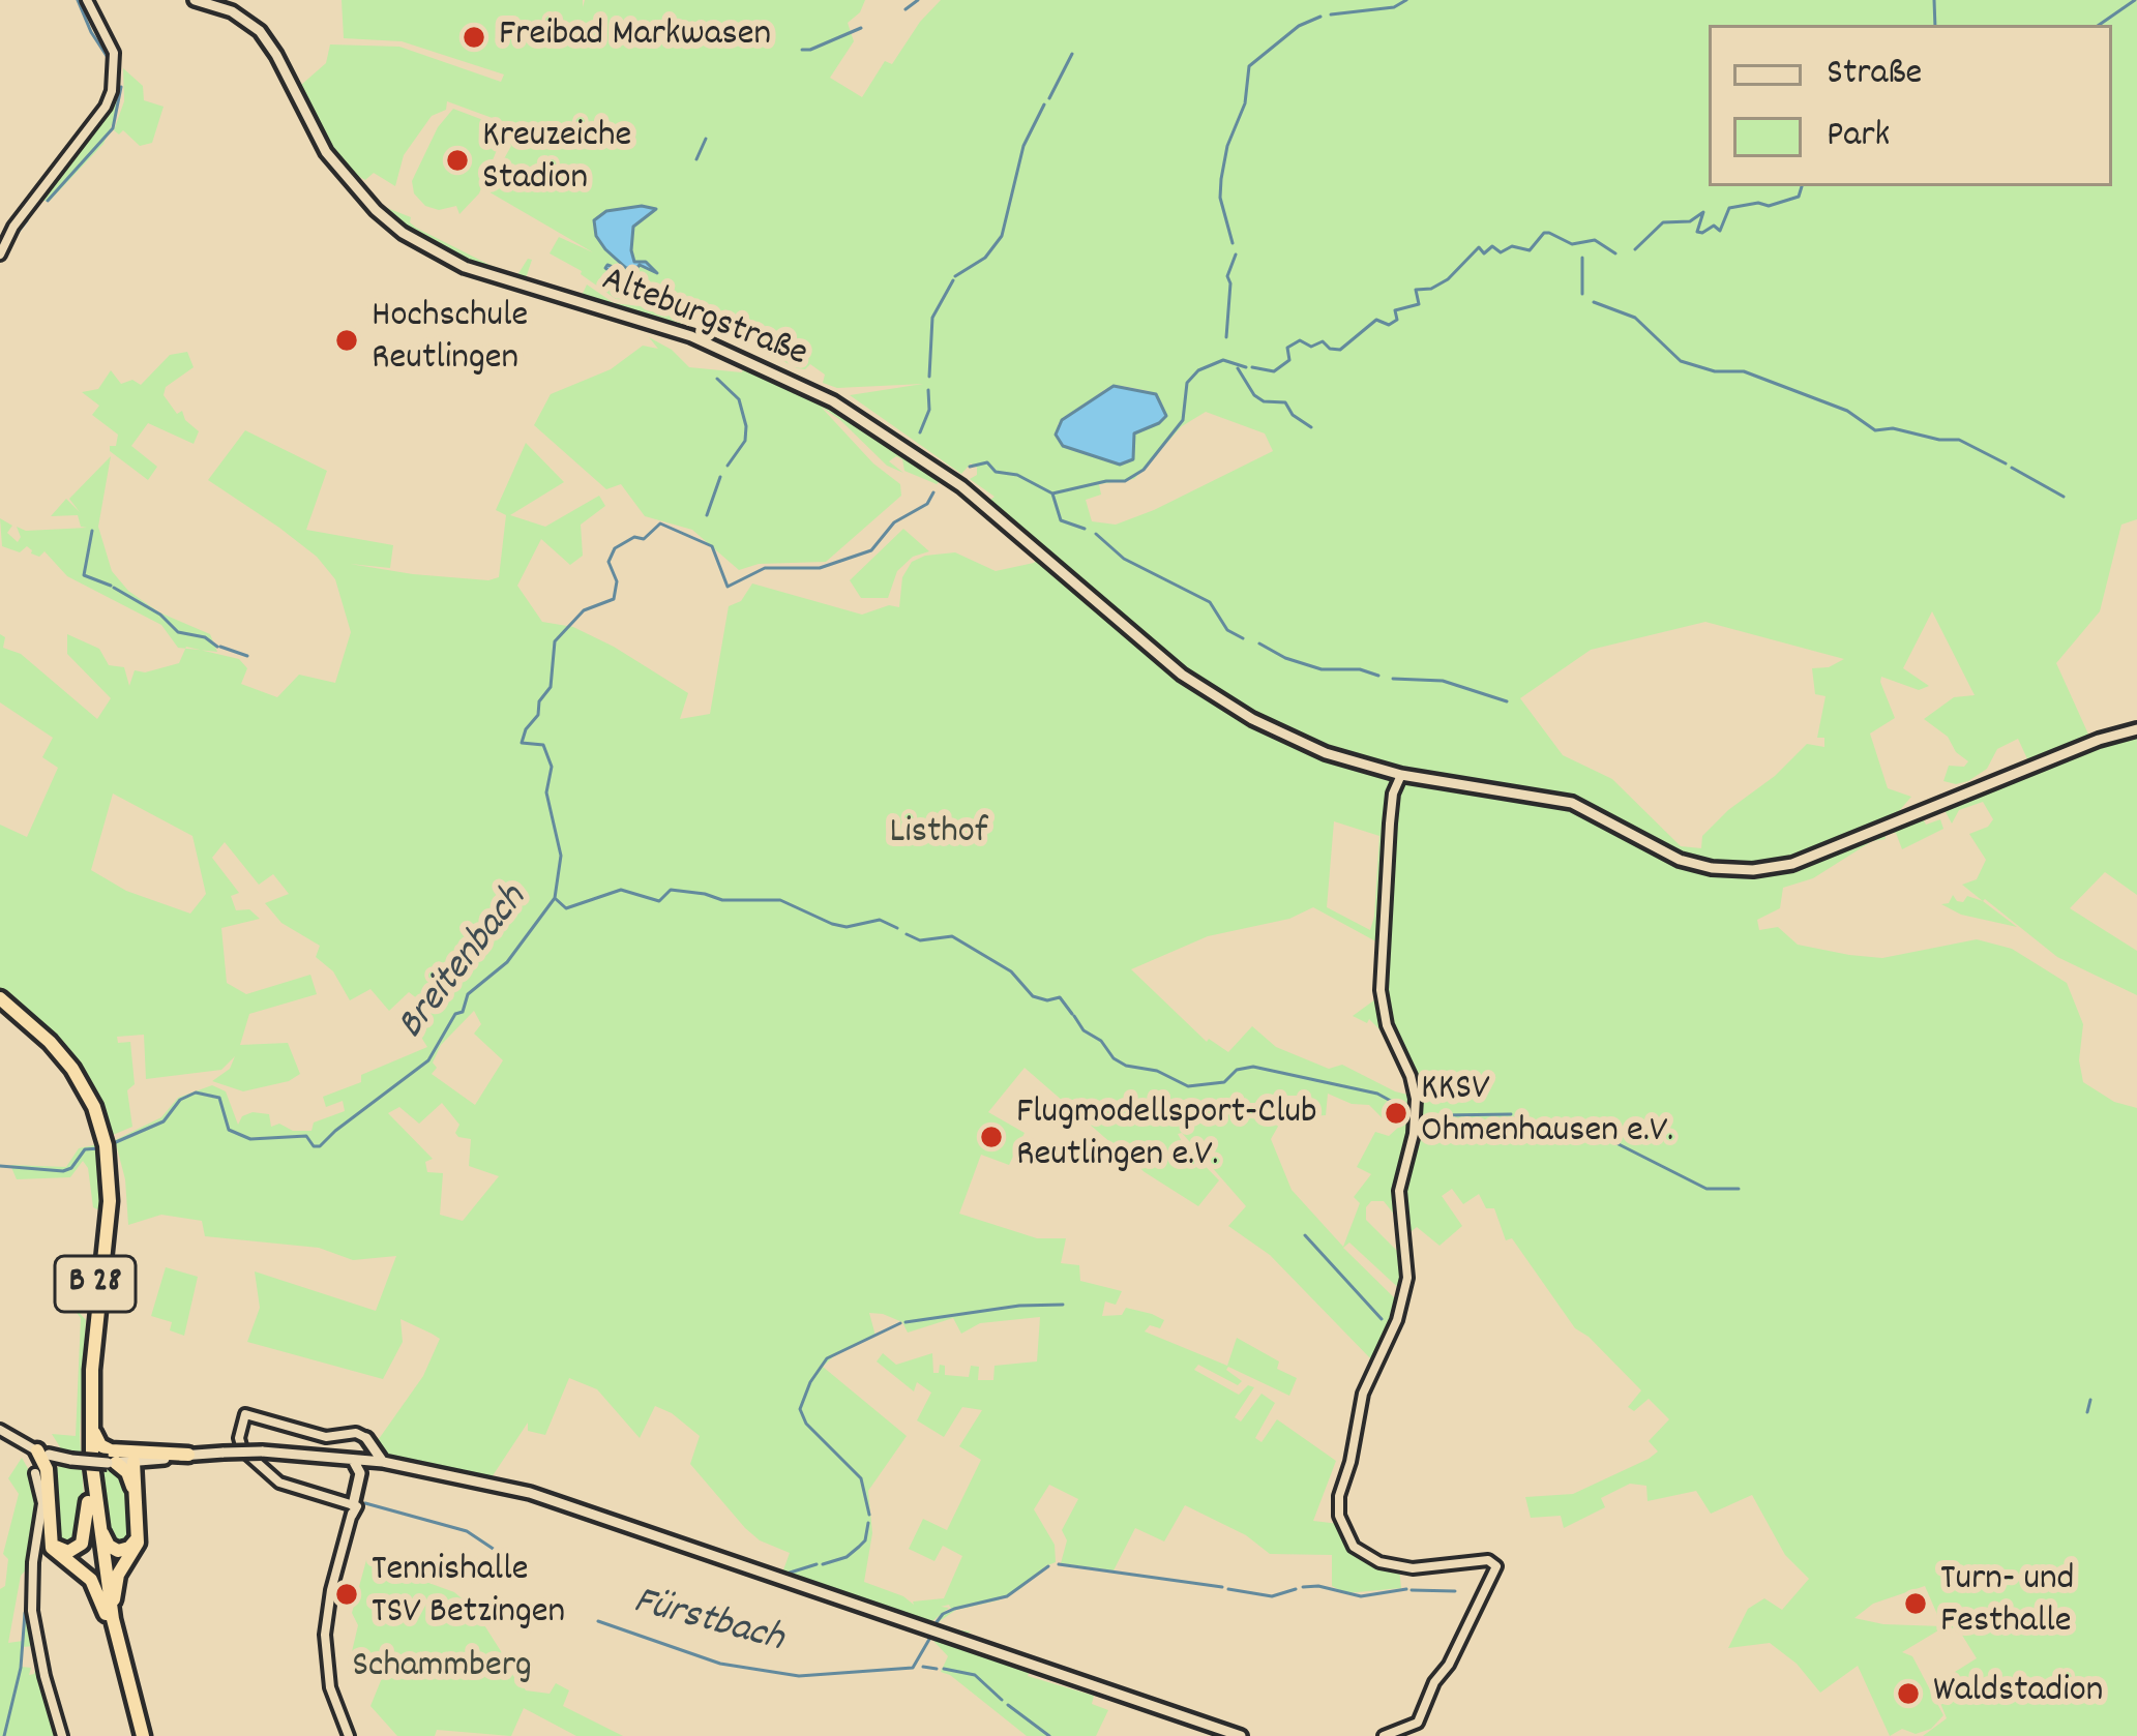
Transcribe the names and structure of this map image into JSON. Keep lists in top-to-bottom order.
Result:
{
  "streets": {
    "highway": ["B 28"],
    "main road": ["Alteburgstraße"]
  },
  "water": ["Breitenbach", "Fürstbach"],
  "parks": ["Listhof", "Schammberg"],
  "places": [
    "Freibad Markwasen",
    "Kreuzeiche Stadion",
    "Hochschule Reutlingen",
    "KKSV Ohmenhausen e.V.",
    "Flugmodellsport-Club Reutlingen e.V.",
    "Tennishalle TSV Betzingen",
    "Turn- und Festhalle",
    "Waldstadion"
  ],
  "legend": ["Straße", "Park"]
}
